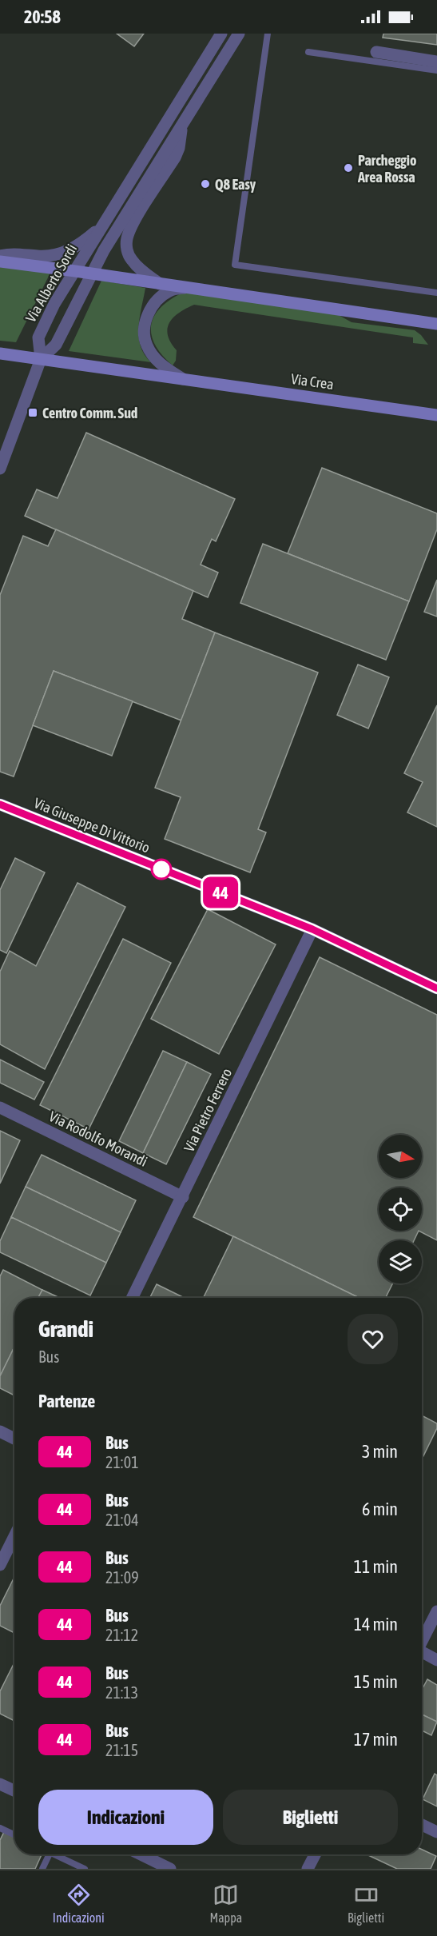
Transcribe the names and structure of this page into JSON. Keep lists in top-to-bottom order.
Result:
{
  "streets": {
    "street": [
      "Via Alberto Sordi",
      "Via Crea",
      "Via Giuseppe Di Vittorio",
      "Via Pietro Ferrero",
      "Via Rodolfo Morandi"
    ]
  },
  "crossings": [
    ["Via Alberto Sordi", "Via Crea"],
    ["Via Giuseppe Di Vittorio", "Via Pietro Ferrero"],
    ["Via Pietro Ferrero", "Via Rodolfo Morandi"]
  ],
  "places": {
    "other": ["Parcheggio Area Rossa", "Q8 Easy"],
    "transit": ["Centro Comm. Sud"]
  },
  "lines": ["bus line 44"],
  "north": "right",
  "page": {
    "status": "20:58",
    "on_map": "44",
    "heading": [
      ["Grandi", "Bus"],
      "Partenze"
    ],
    "list": [
      {
        "mark": "44",
        "name": "Bus",
        "note": "21:01",
        "value": "3 min"
      },
      {
        "mark": "44",
        "name": "Bus",
        "note": "21:04",
        "value": "6 min"
      },
      {
        "mark": "44",
        "name": "Bus",
        "note": "21:09",
        "value": "11 min"
      },
      {
        "mark": "44",
        "name": "Bus",
        "note": "21:12",
        "value": "14 min"
      },
      {
        "mark": "44",
        "name": "Bus",
        "note": "21:13",
        "value": "15 min"
      },
      {
        "mark": "44",
        "name": "Bus",
        "note": "21:15",
        "value": "17 min"
      }
    ],
    "buttons": ["Indicazioni", "Biglietti"],
    "tabs": ["Indicazioni", "Mappa", "Biglietti"]
  }
}
